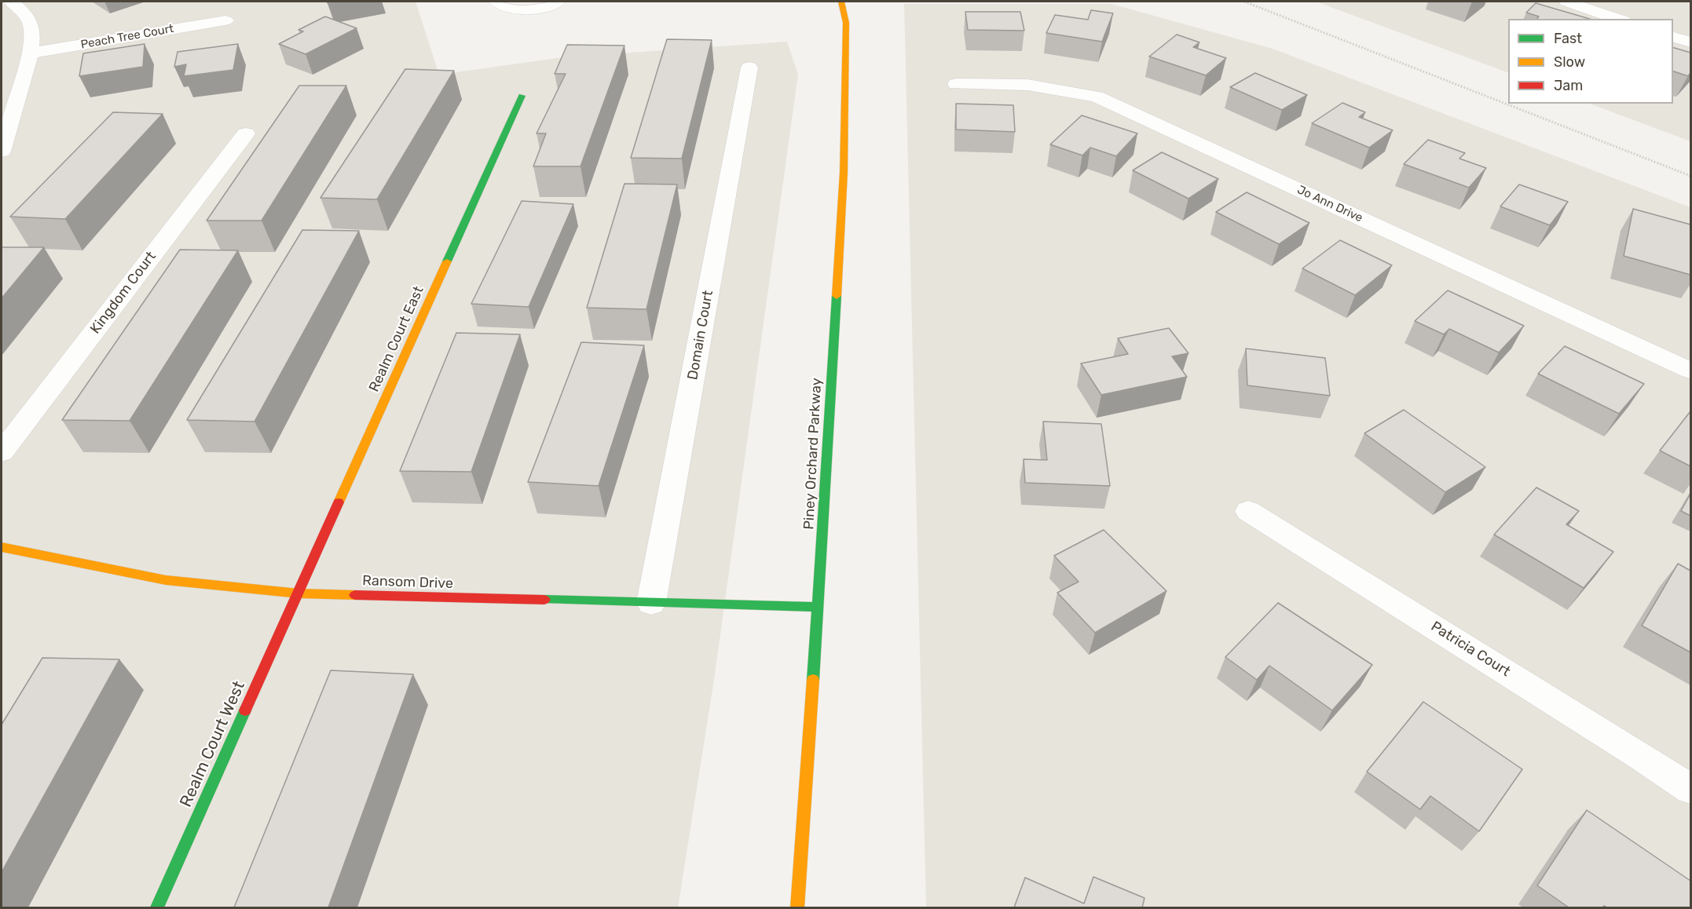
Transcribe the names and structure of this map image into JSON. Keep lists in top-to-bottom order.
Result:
{
  "streets": {
    "street": [
      "Peach Tree Court",
      "Jo Ann Drive",
      "Kingdom Court",
      "Domain Court",
      "Realm Court East",
      "Piney Orchard Parkway",
      "Ransom Drive",
      "Patricia Court",
      "Realm Court West"
    ]
  },
  "crossings": [
    ["Domain Court", "Ransom Drive"],
    ["Realm Court East", "Ransom Drive"],
    ["Realm Court East", "Realm Court West"],
    ["Piney Orchard Parkway", "Ransom Drive"],
    ["Ransom Drive", "Realm Court West"]
  ],
  "legend": ["Fast", "Slow", "Jam"]
}
